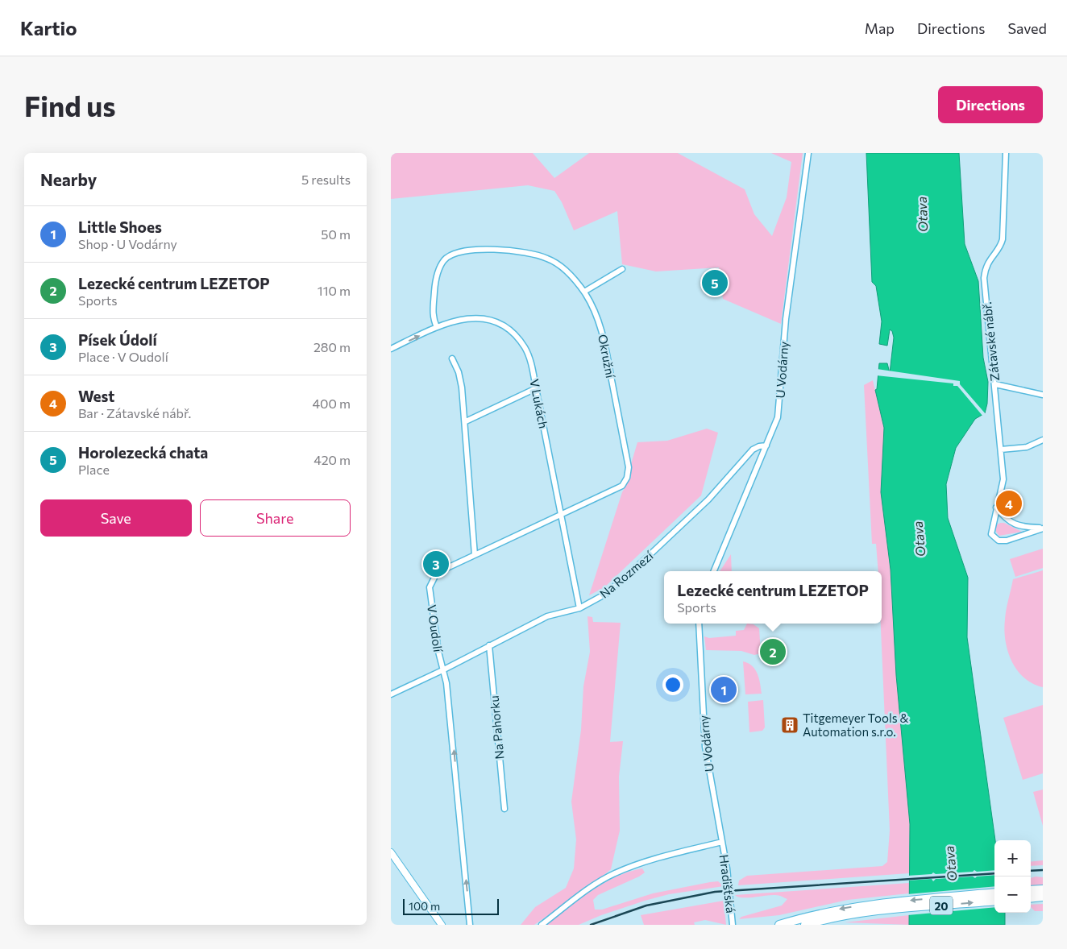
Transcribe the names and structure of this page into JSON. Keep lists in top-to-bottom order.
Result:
{
  "streets": {
    "highway": ["20"],
    "street": [
      "Zátavské nábř.",
      "Okružní",
      "U Vodárny",
      "V Lukách",
      "Na Rozmezí",
      "V Oudolí",
      "Na Pahorku",
      "Hradišťská"
    ]
  },
  "crossings": [
    ["Okružní", "V Lukách"],
    ["Okružní", "V Oudolí"],
    ["U Vodárny", "Na Rozmezí"],
    ["U Vodárny", "Hradišťská"],
    ["V Lukách", "Na Rozmezí"],
    ["Na Rozmezí", "V Oudolí"],
    ["Na Rozmezí", "Na Pahorku"]
  ],
  "one_way": ["V Oudolí"],
  "water": ["Otava"],
  "places": {
    "building": ["Titgemeyer Tools & Automation s.r.o."]
  },
  "scale_bar": "100 m",
  "page": {
    "header": "Kartio",
    "nav": ["Map", "Directions", "Saved"],
    "buttons": [
      "Directions",
      ["Save", "Share"]
    ],
    "title": "Find us",
    "heading": ["Nearby", "5 results"],
    "list": [
      {
        "mark": "1",
        "name": "Little Shoes",
        "note": "Shop · U Vodárny",
        "value": "50 m"
      },
      {
        "mark": "2",
        "name": "Lezecké centrum LEZETOP",
        "note": "Sports",
        "value": "110 m"
      },
      {
        "mark": "3",
        "name": "Písek Údolí",
        "note": "Place · V Oudolí",
        "value": "280 m"
      },
      {
        "mark": "4",
        "name": "West",
        "note": "Bar · Zátavské nábř.",
        "value": "400 m"
      },
      {
        "mark": "5",
        "name": "Horolezecká chata",
        "note": "Place",
        "value": "420 m"
      }
    ],
    "pins": [
      "5",
      "4",
      "3",
      "2",
      "1"
    ],
    "popup": ["Lezecké centrum LEZETOP", "Sports"],
    "map_buttons": ["+", "−"],
    "scale": "100 m"
  }
}
